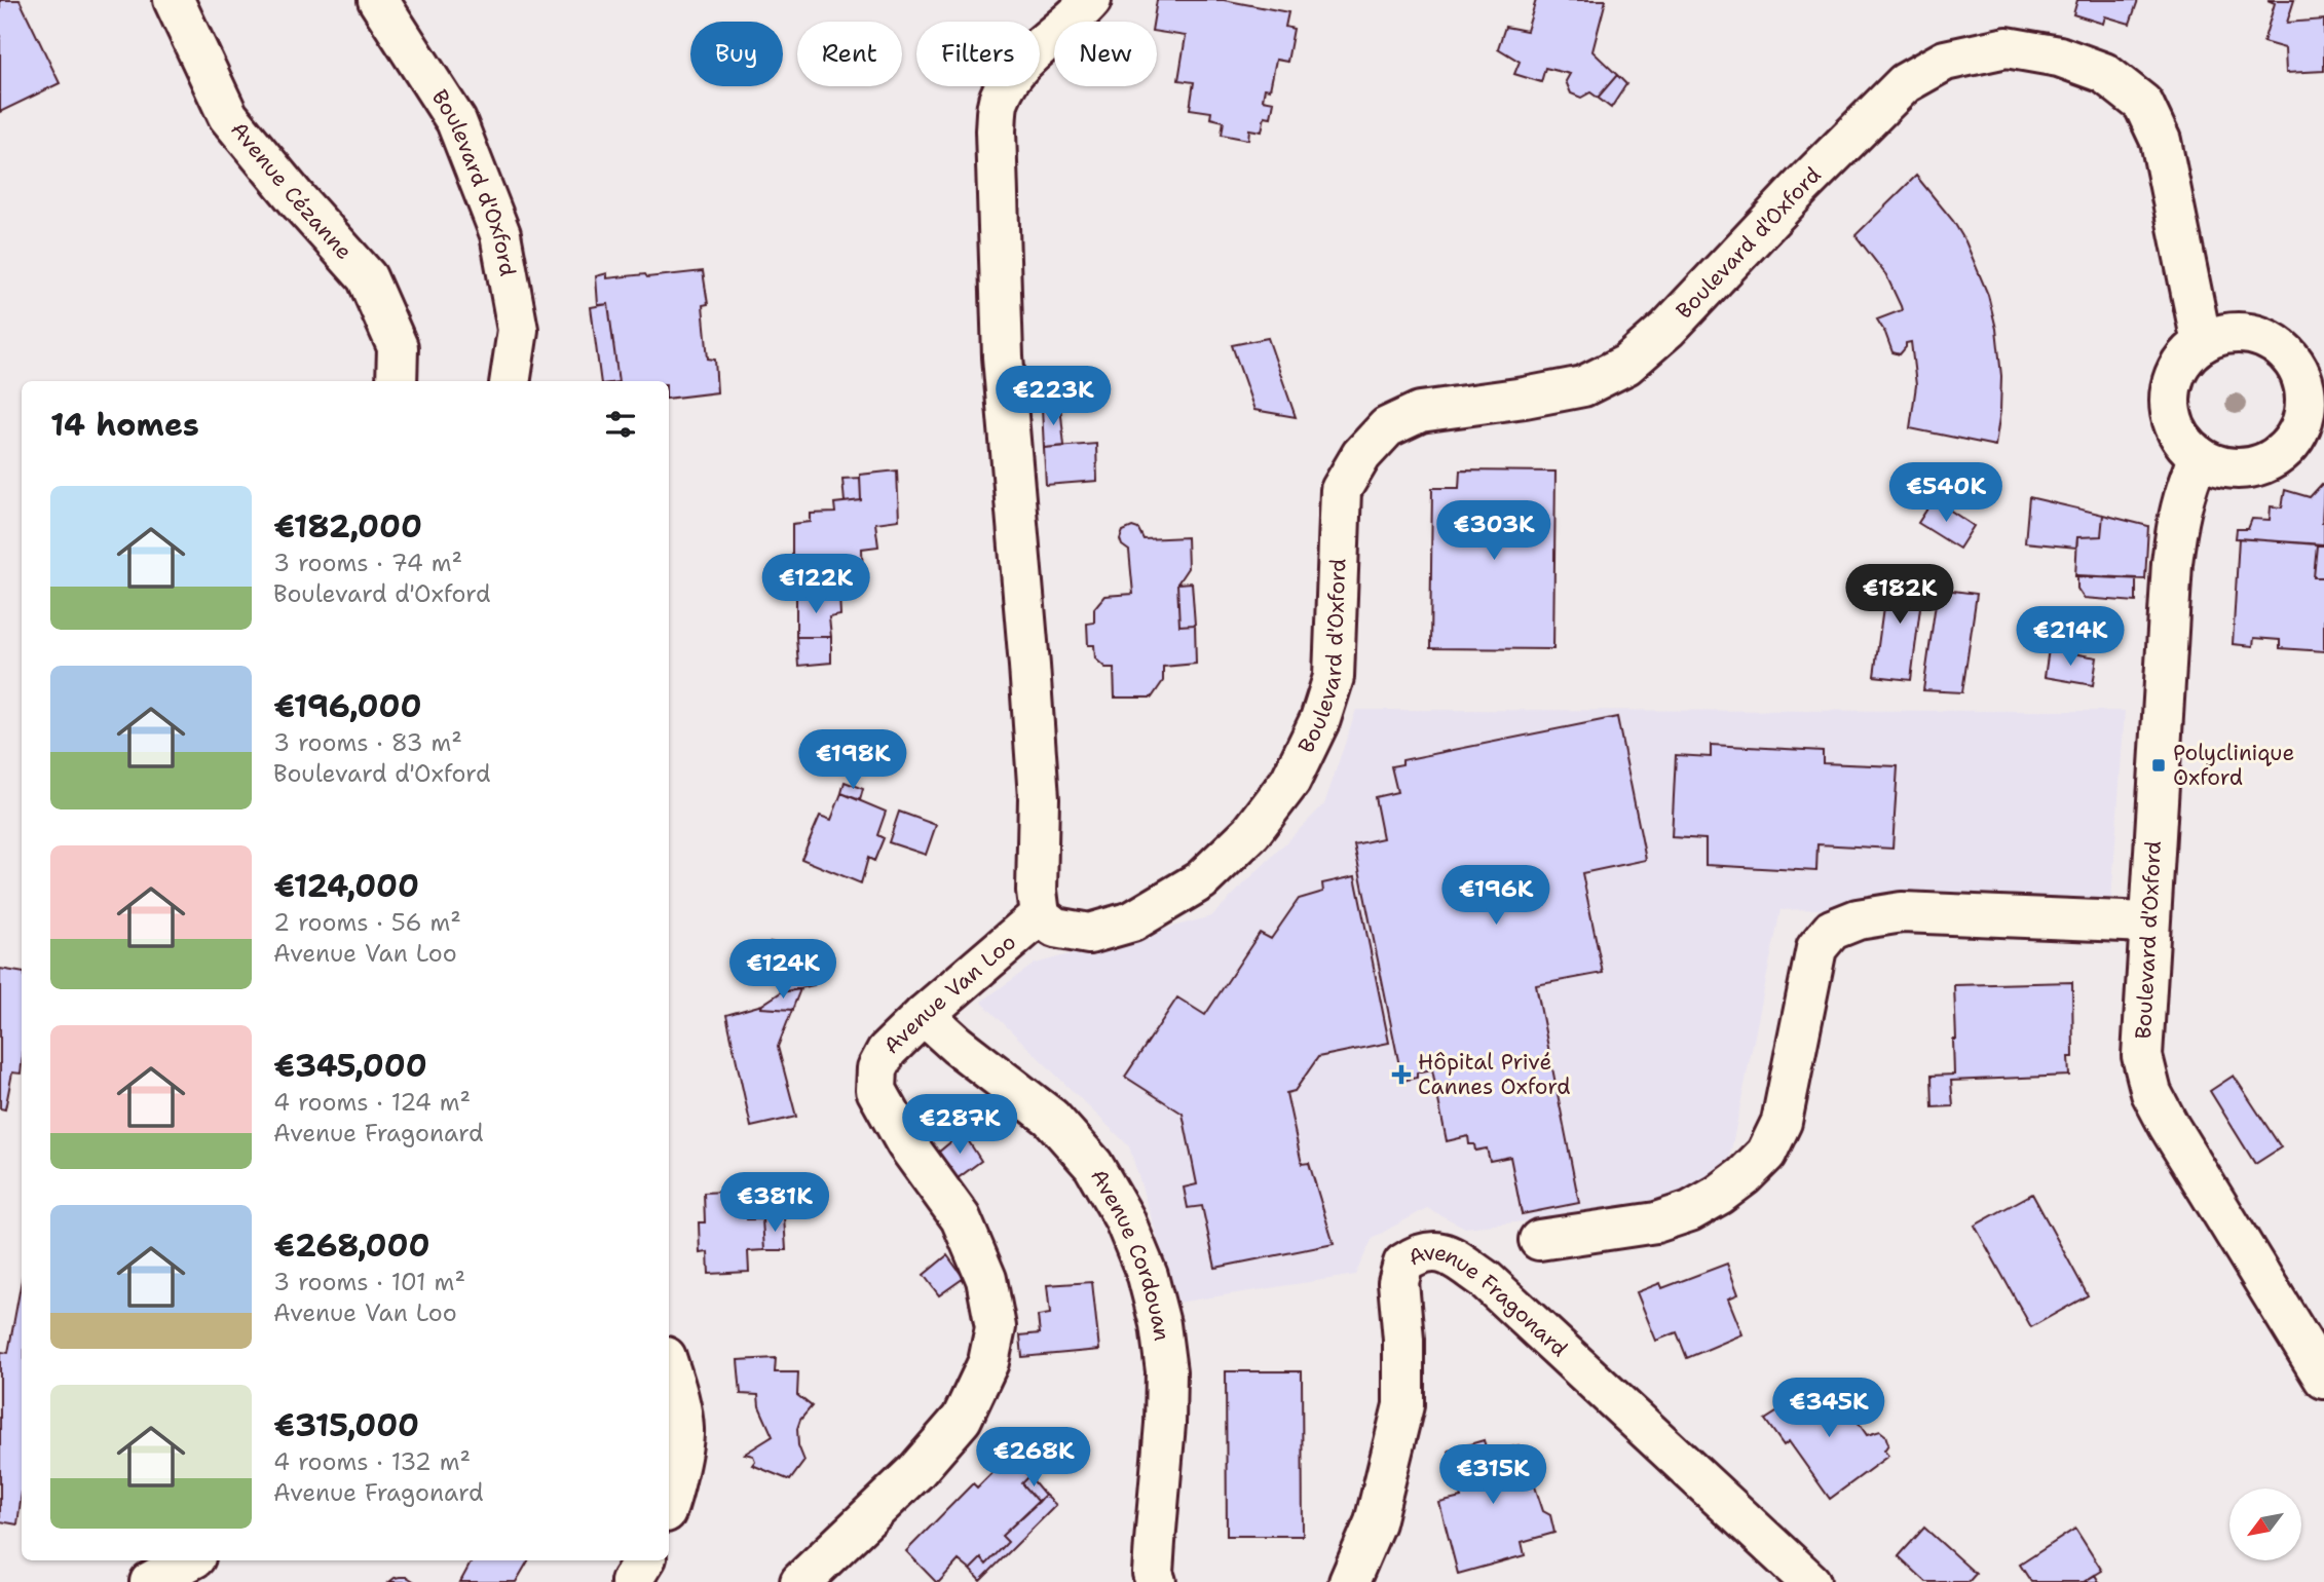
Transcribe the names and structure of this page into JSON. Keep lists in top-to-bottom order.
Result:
{
  "streets": {
    "street": [
      "Boulevard d'Oxford",
      "Avenue Cézanne",
      "Avenue Van Loo",
      "Avenue Cordouan",
      "Avenue Fragonard"
    ]
  },
  "crossings": [
    ["Boulevard d'Oxford", "Avenue Van Loo"],
    ["Avenue Van Loo", "Avenue Cordouan"]
  ],
  "places": {
    "transit": ["Polyclinique Oxford"],
    "health": ["Hôpital Privé Cannes Oxford"]
  },
  "north": "bottom left",
  "page": {
    "chip": [
      "Buy",
      "Rent",
      "Filters",
      "New"
    ],
    "price": [
      "€223K",
      "€540K",
      "€303K",
      "€122K",
      "€182K",
      "€214K",
      "€198K",
      "€196K",
      "€124K",
      "€287K",
      "€381K",
      "€345K",
      "€268K",
      "€315K"
    ],
    "heading": "14 homes",
    "list": [
      {
        "name": "€182,000",
        "note": "3 rooms · 74 m² · Boulevard d'Oxford"
      },
      {
        "name": "€196,000",
        "note": "3 rooms · 83 m² · Boulevard d'Oxford"
      },
      {
        "name": "€124,000",
        "note": "2 rooms · 56 m² · Avenue Van Loo"
      },
      {
        "name": "€345,000",
        "note": "4 rooms · 124 m² · Avenue Fragonard"
      },
      {
        "name": "€268,000",
        "note": "3 rooms · 101 m² · Avenue Van Loo"
      },
      {
        "name": "€315,000",
        "note": "4 rooms · 132 m² · Avenue Fragonard"
      }
    ]
  }
}
